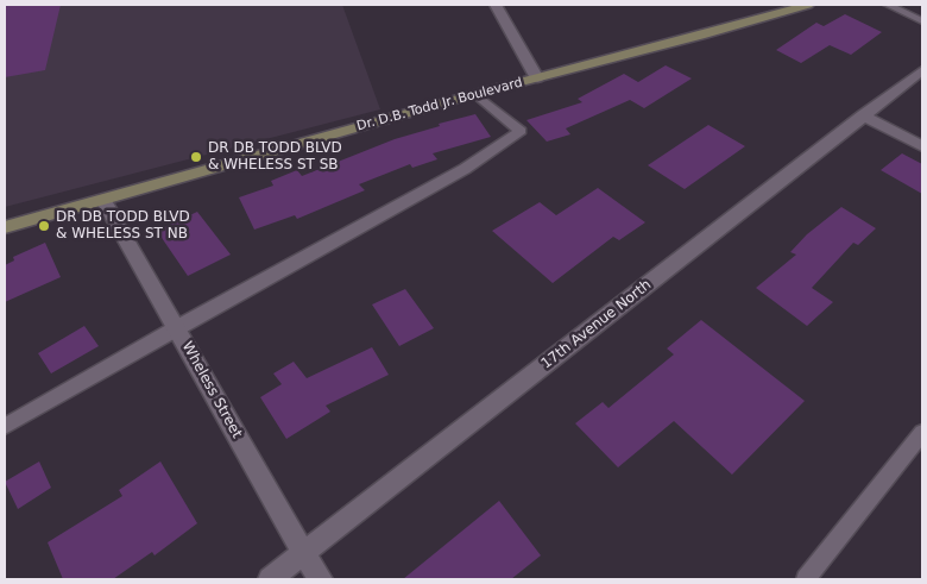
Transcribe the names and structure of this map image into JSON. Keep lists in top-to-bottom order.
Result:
{
  "streets": {
    "main road": ["Dr. D.B. Todd Jr. Boulevard"],
    "street": ["17th Avenue North", "Wheless Street"]
  },
  "crossings": [
    ["Dr. D.B. Todd Jr. Boulevard", "Wheless Street"],
    ["17th Avenue North", "Wheless Street"]
  ],
  "places": ["DR DB TODD BLVD & WHELESS ST SB", "DR DB TODD BLVD & WHELESS ST NB"]
}
